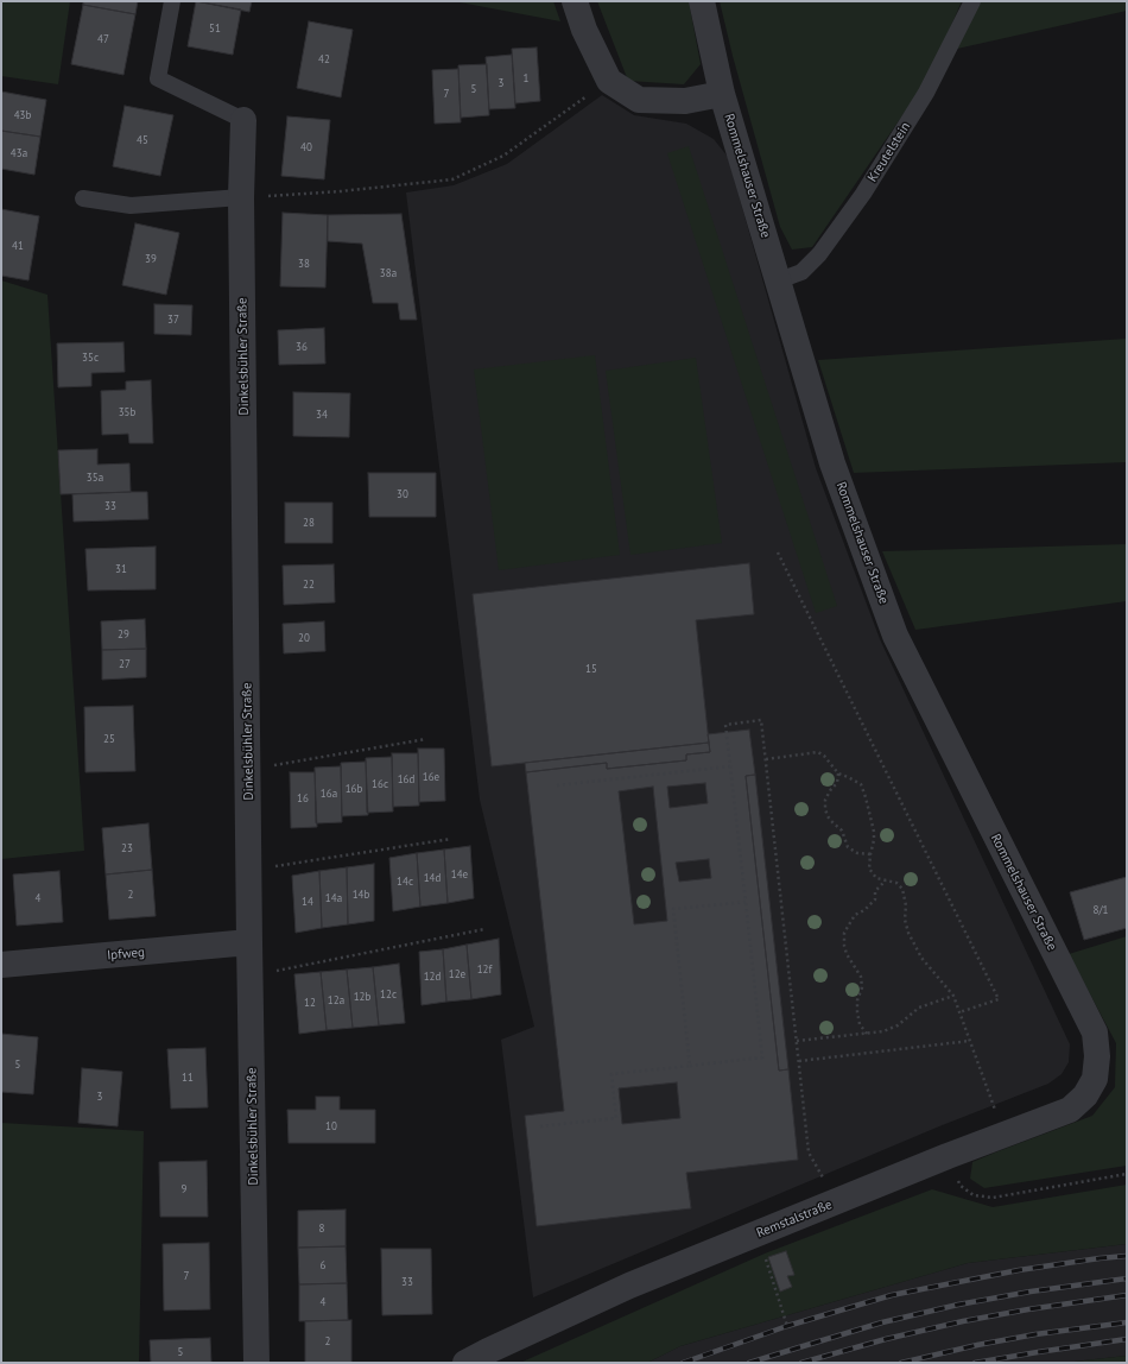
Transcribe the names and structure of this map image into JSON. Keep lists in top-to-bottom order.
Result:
{
  "streets": {
    "street": [
      "Rommelshauser Straße",
      "Dinkelsbühler Straße",
      "Ipfweg",
      "Remstalstraße"
    ],
    "lane": ["Kreutelstein"]
  },
  "crossings": [
    ["Kreutelstein", "Rommelshauser Straße"],
    ["Rommelshauser Straße", "Remstalstraße"],
    ["Dinkelsbühler Straße", "Ipfweg"]
  ],
  "house_numbers": [
    "51",
    "47",
    "42",
    "1",
    "3",
    "5",
    "7",
    "43b",
    "45",
    "40",
    "43a",
    "41",
    "39",
    "38",
    "38a",
    "37",
    "36",
    "35c",
    "35b",
    "34",
    "35a",
    "30",
    "33",
    "28",
    "31",
    "22",
    "29",
    "20",
    "27",
    "15",
    "25",
    "16e",
    "16d",
    "16c",
    "16b",
    "16a",
    "16",
    "23",
    "14e",
    "14d",
    "14c",
    "2",
    "14b",
    "4",
    "14a",
    "14",
    "8/1",
    "12f",
    "12e",
    "12d",
    "12c",
    "12b",
    "12a",
    "12",
    "5",
    "11",
    "3",
    "10",
    "9",
    "8",
    "6",
    "7",
    "33",
    "4",
    "2",
    "5"
  ]
}
